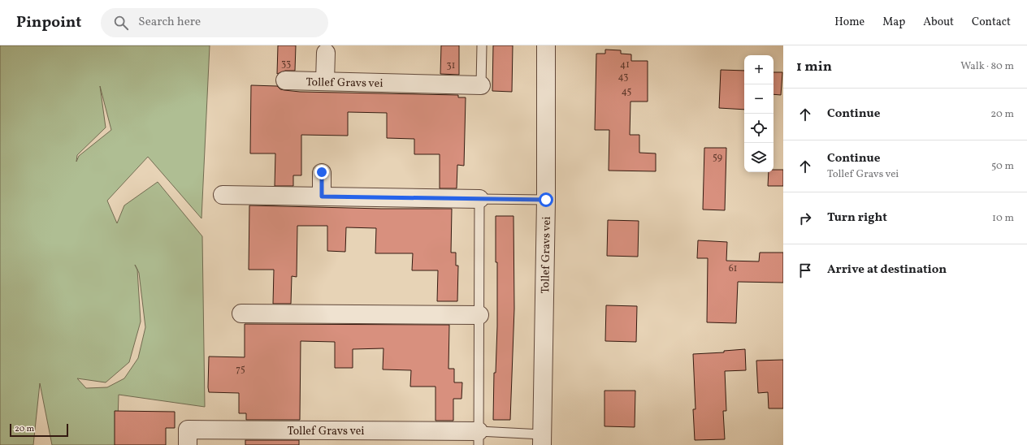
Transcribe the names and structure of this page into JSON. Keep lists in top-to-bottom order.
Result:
{
  "streets": {
    "street": ["Tollef Gravs vei"]
  },
  "house_numbers": [
    "33",
    "41",
    "31",
    "43",
    "45",
    "59",
    "61",
    "75"
  ],
  "scale_bar": "20 m",
  "page": {
    "header": "Pinpoint",
    "search": "Search here",
    "nav": [
      "Home",
      "Map",
      "About",
      "Contact"
    ],
    "heading": ["1 min", "Walk · 80 m"],
    "map_buttons": ["+", "−"],
    "list": [
      ["Continue", "20 m"],
      ["Continue", "Tollef Gravs vei", "50 m"],
      ["Turn right", "10 m"],
      "Arrive at destination"
    ],
    "scale": "20 m"
  }
}
